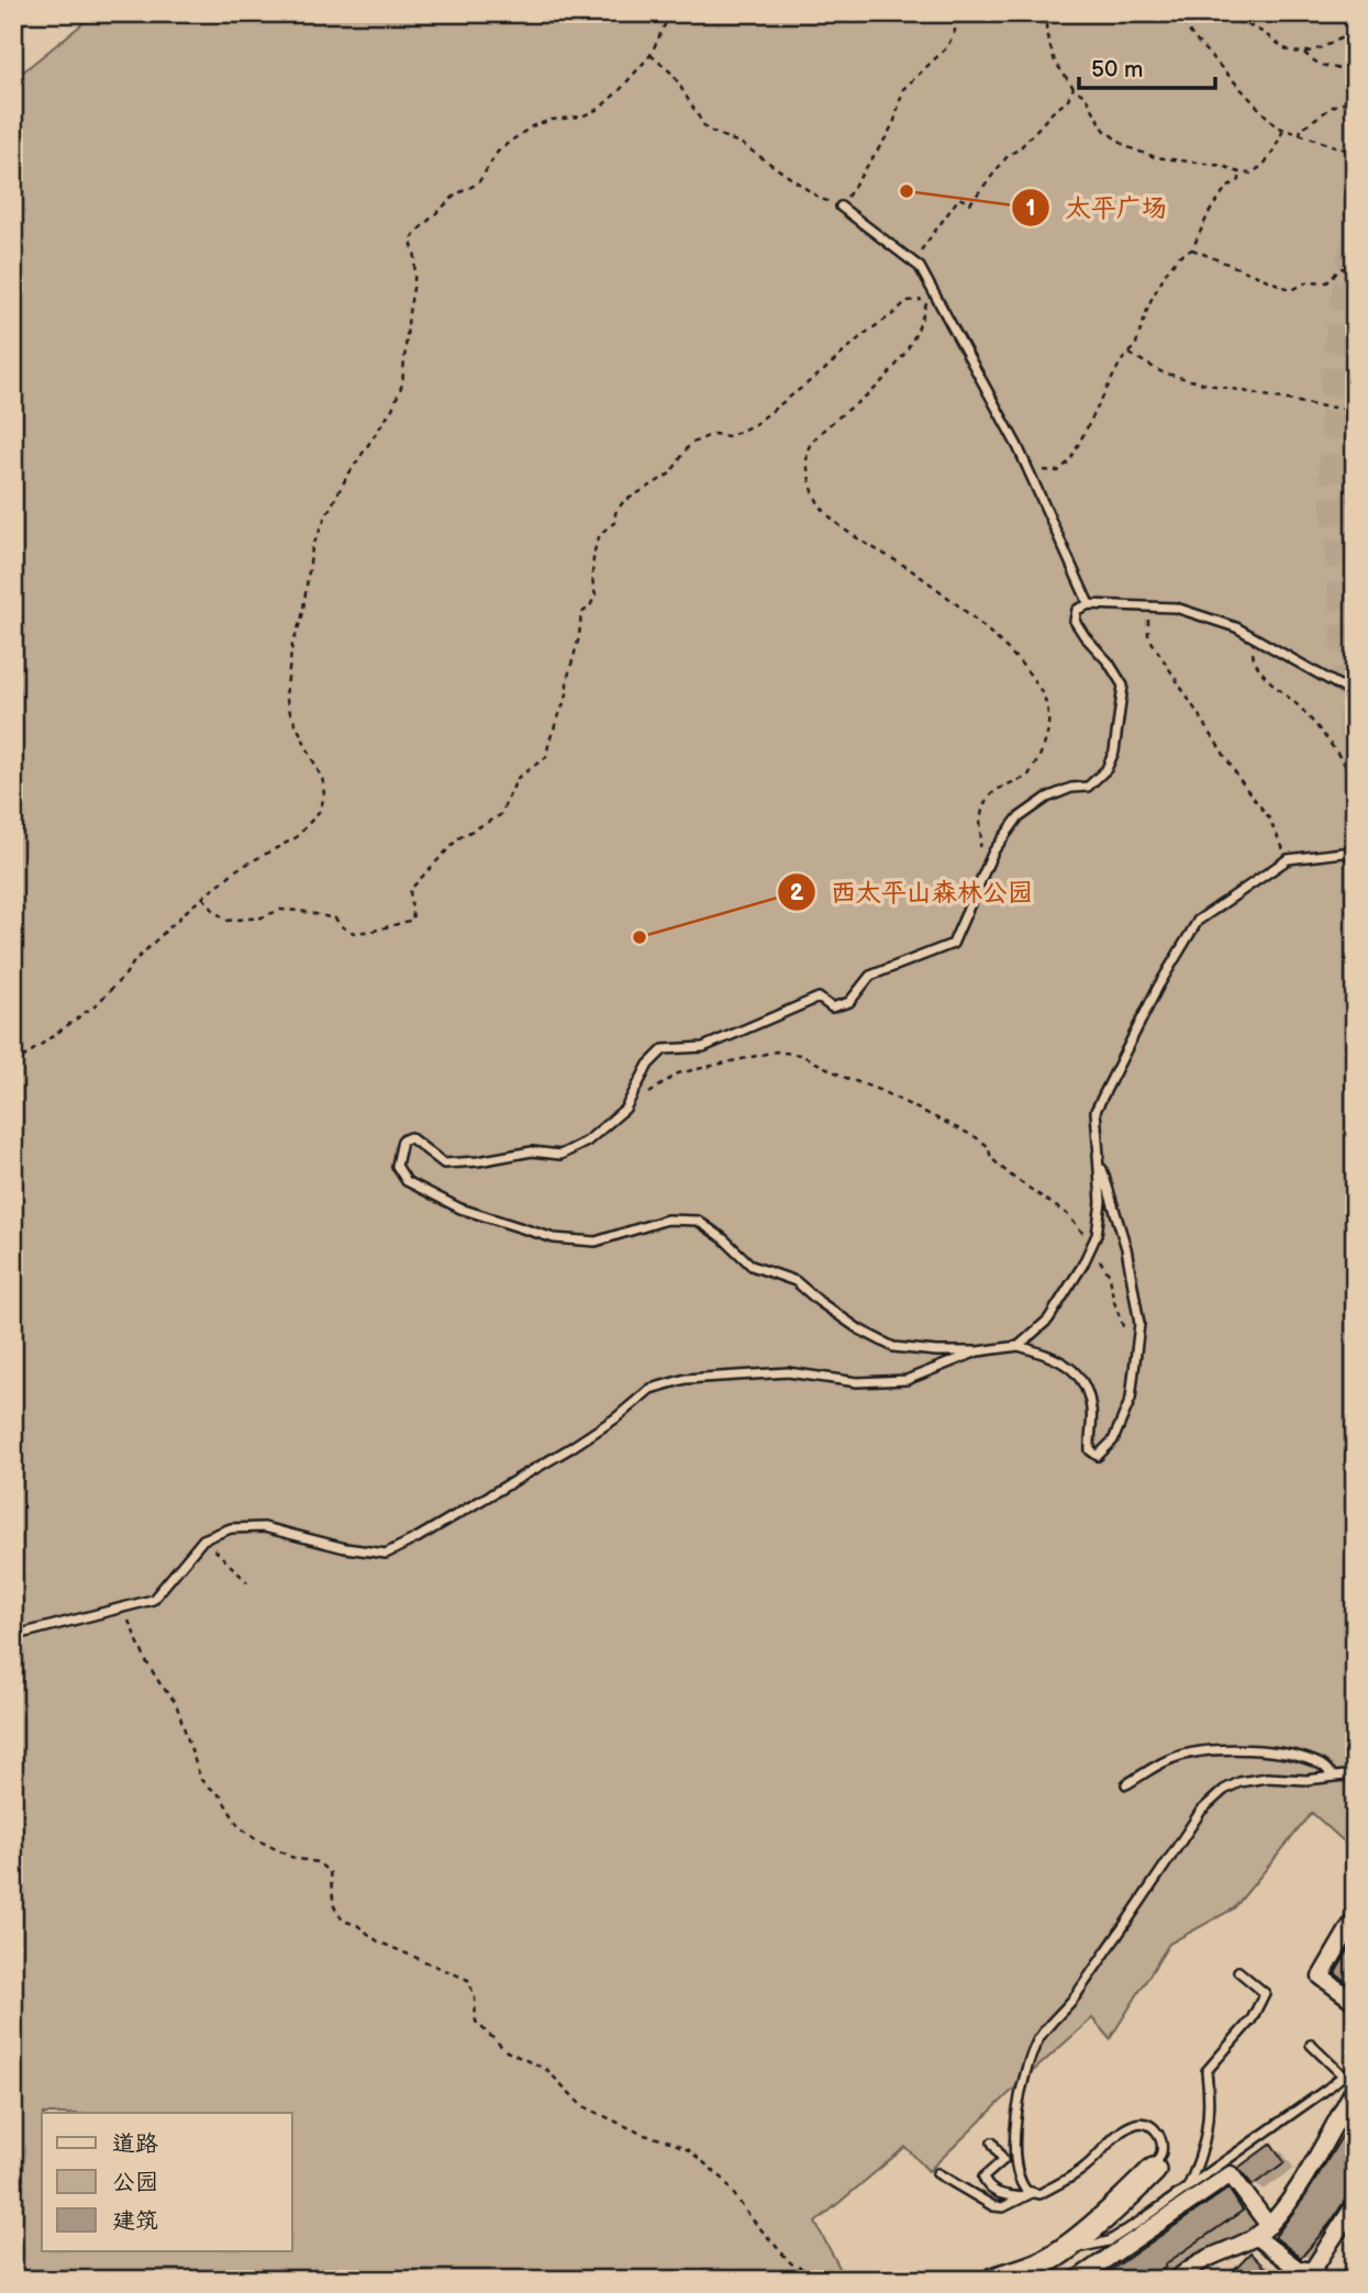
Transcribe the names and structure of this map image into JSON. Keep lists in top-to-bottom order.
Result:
{
  "places": ["太平广场", "西太平山森林公园"],
  "legend": ["道路", "公园", "建筑"],
  "scale_bar": "50 m"
}
